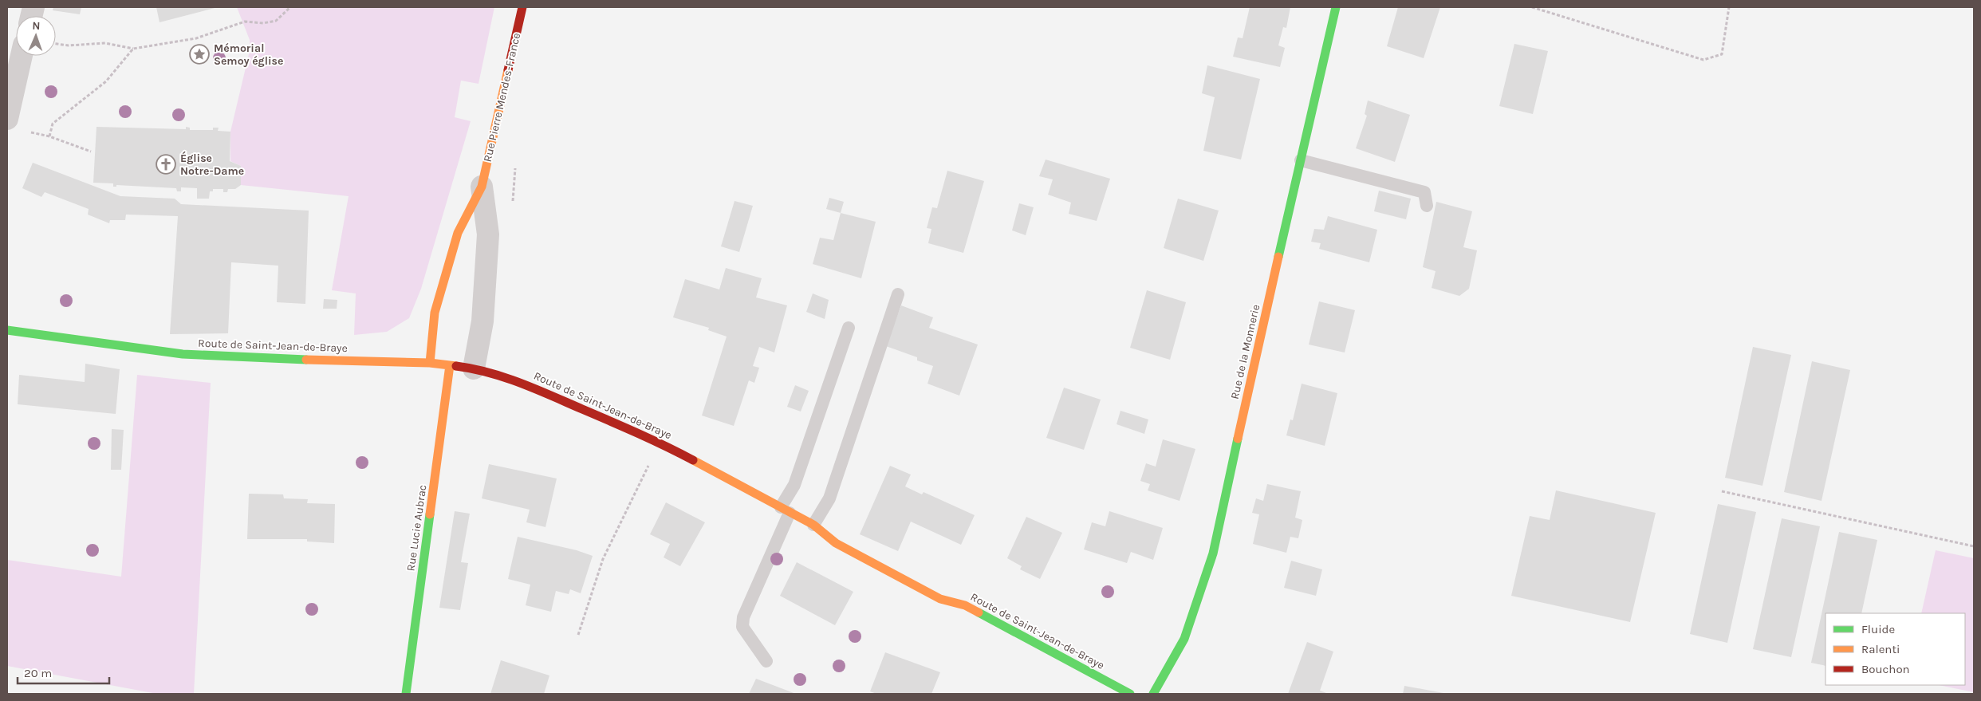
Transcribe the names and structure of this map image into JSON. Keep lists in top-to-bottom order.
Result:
{
  "streets": {
    "street": [
      "Rue Pierre Mendes-France",
      "Route de Saint-Jean-de-Braye",
      "Rue de la Monnerie",
      "Rue Lucie Aubrac"
    ]
  },
  "crossings": [
    ["Rue Pierre Mendes-France", "Route de Saint-Jean-de-Braye"],
    ["Route de Saint-Jean-de-Braye", "Rue Lucie Aubrac"]
  ],
  "places": {
    "place": ["Mémorial Semoy église"],
    "church": ["Église Notre-Dame"]
  },
  "legend": ["Fluide", "Ralenti", "Bouchon"],
  "scale_bar": "20 m",
  "north": "top"
}
